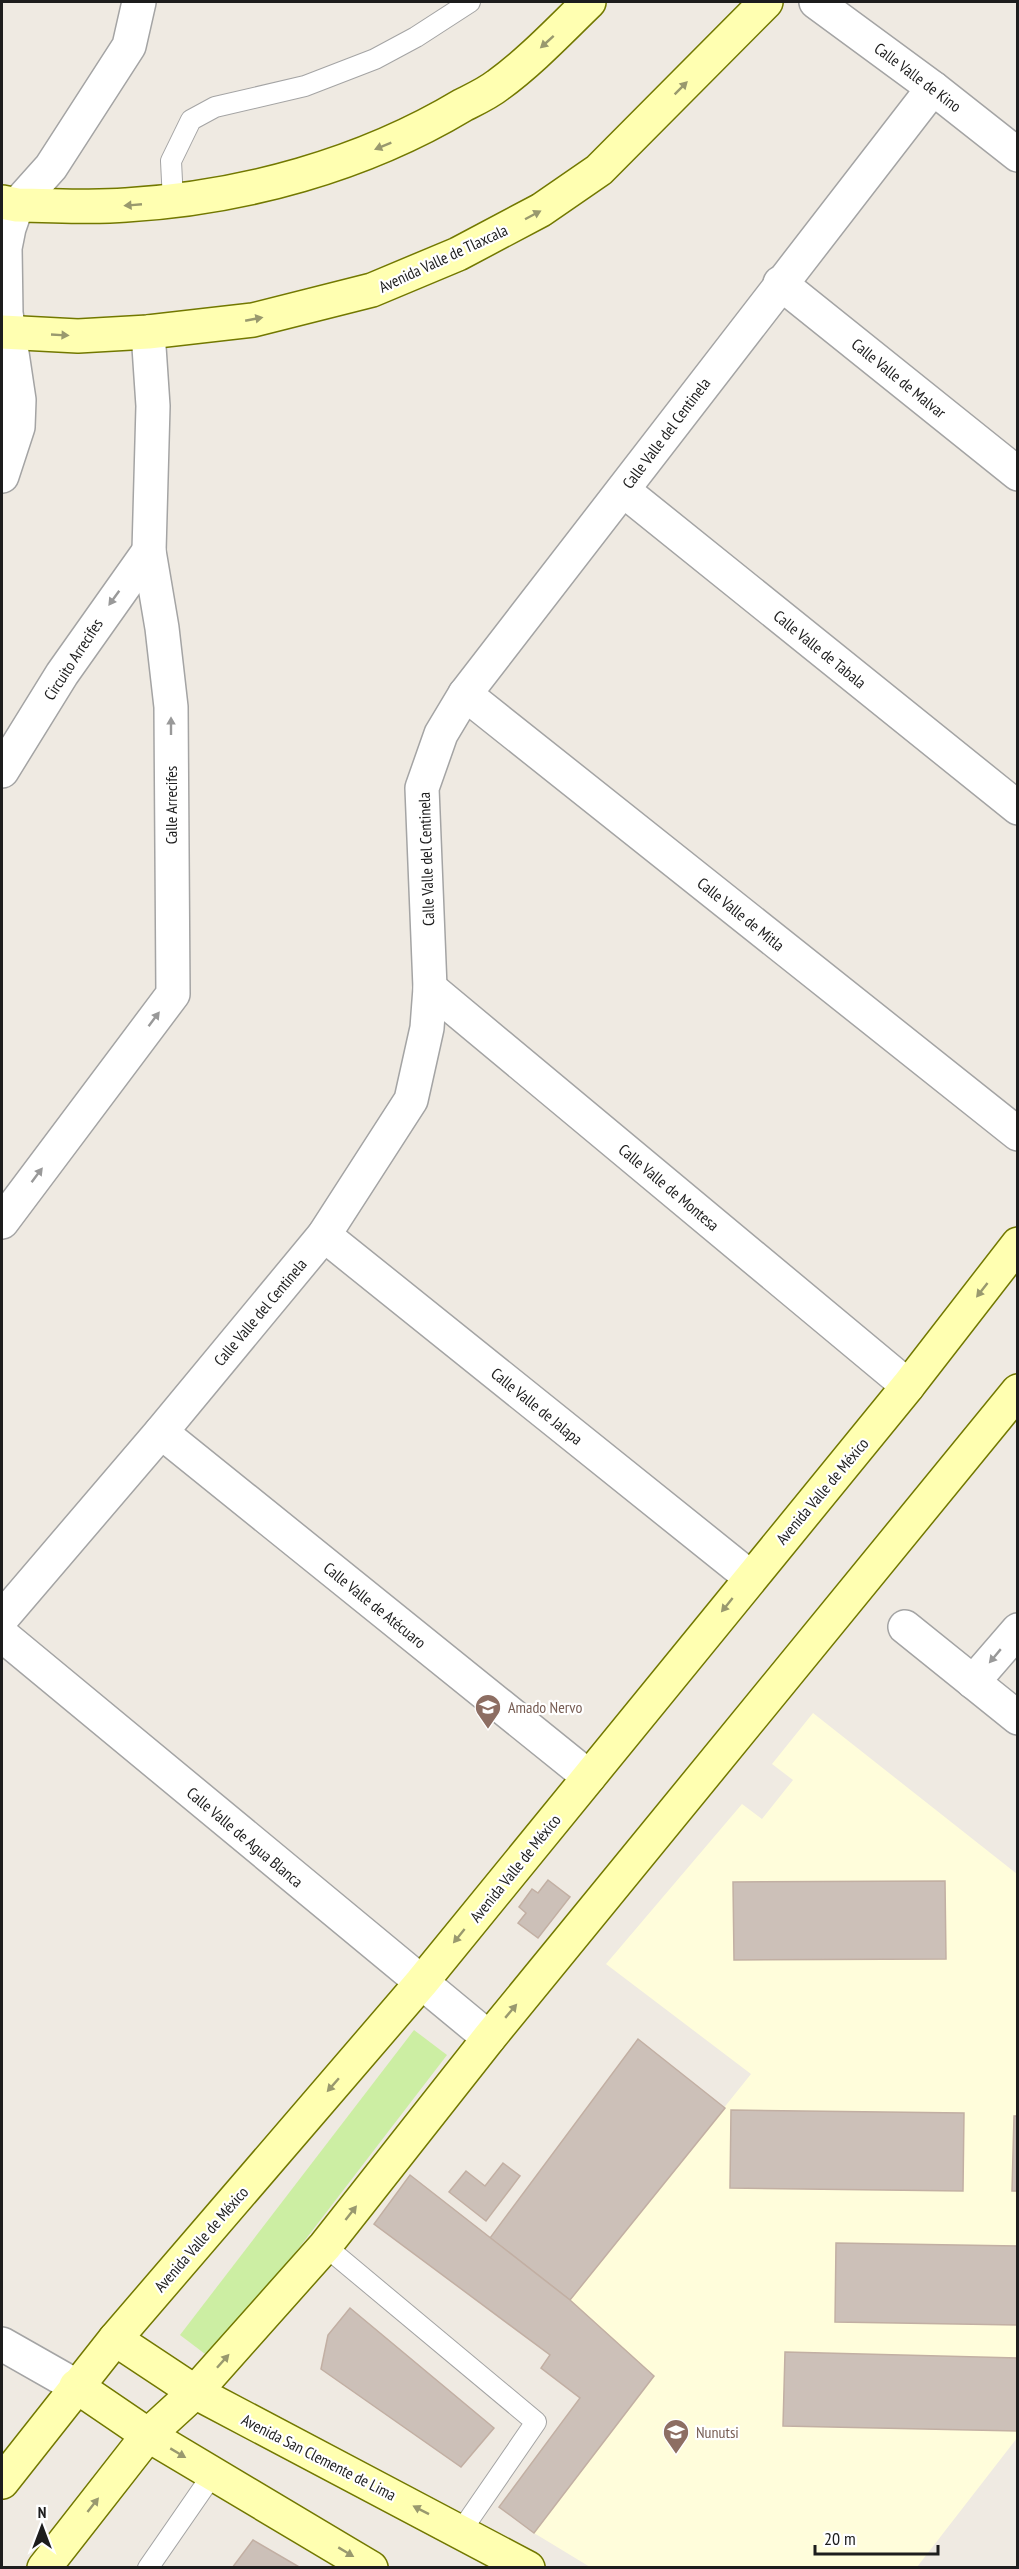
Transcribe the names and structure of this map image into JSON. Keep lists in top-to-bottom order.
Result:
{
  "streets": {
    "street": [
      "Calle Valle de Kino",
      "Avenida Valle de Tlaxcala",
      "Calle Valle de Malvar",
      "Calle Valle del Centinela",
      "Calle Valle de Tabala",
      "Circuito Arrecifes",
      "Calle Arrecifes",
      "Calle Valle de Mitla",
      "Calle Valle de Montesa",
      "Calle Valle de Jalapa",
      "Avenida Valle de México",
      "Calle Valle de Atécuaro",
      "Calle Valle de Agua Blanca",
      "Avenida San Clemente de Lima"
    ]
  },
  "crossings": [
    ["Calle Valle de Kino", "Calle Valle del Centinela"],
    ["Avenida Valle de Tlaxcala", "Calle Arrecifes"],
    ["Calle Valle de Malvar", "Calle Valle del Centinela"],
    ["Calle Valle del Centinela", "Calle Valle de Tabala"],
    ["Calle Valle del Centinela", "Calle Valle de Mitla"],
    ["Calle Valle del Centinela", "Calle Valle de Montesa"],
    ["Calle Valle del Centinela", "Calle Valle de Jalapa"],
    ["Calle Valle del Centinela", "Calle Valle de Atécuaro"],
    ["Circuito Arrecifes", "Calle Arrecifes"],
    ["Calle Valle de Montesa", "Avenida Valle de México"],
    ["Calle Valle de Jalapa", "Avenida Valle de México"],
    ["Avenida Valle de México", "Calle Valle de Atécuaro"],
    ["Avenida Valle de México", "Calle Valle de Agua Blanca"],
    ["Avenida Valle de México", "Avenida San Clemente de Lima"]
  ],
  "one_way": ["Circuito Arrecifes", "Calle Arrecifes"],
  "places": {
    "school or university": ["Amado Nervo", "Nunutsi"]
  },
  "scale_bar": "20 m",
  "north": "top"
}
